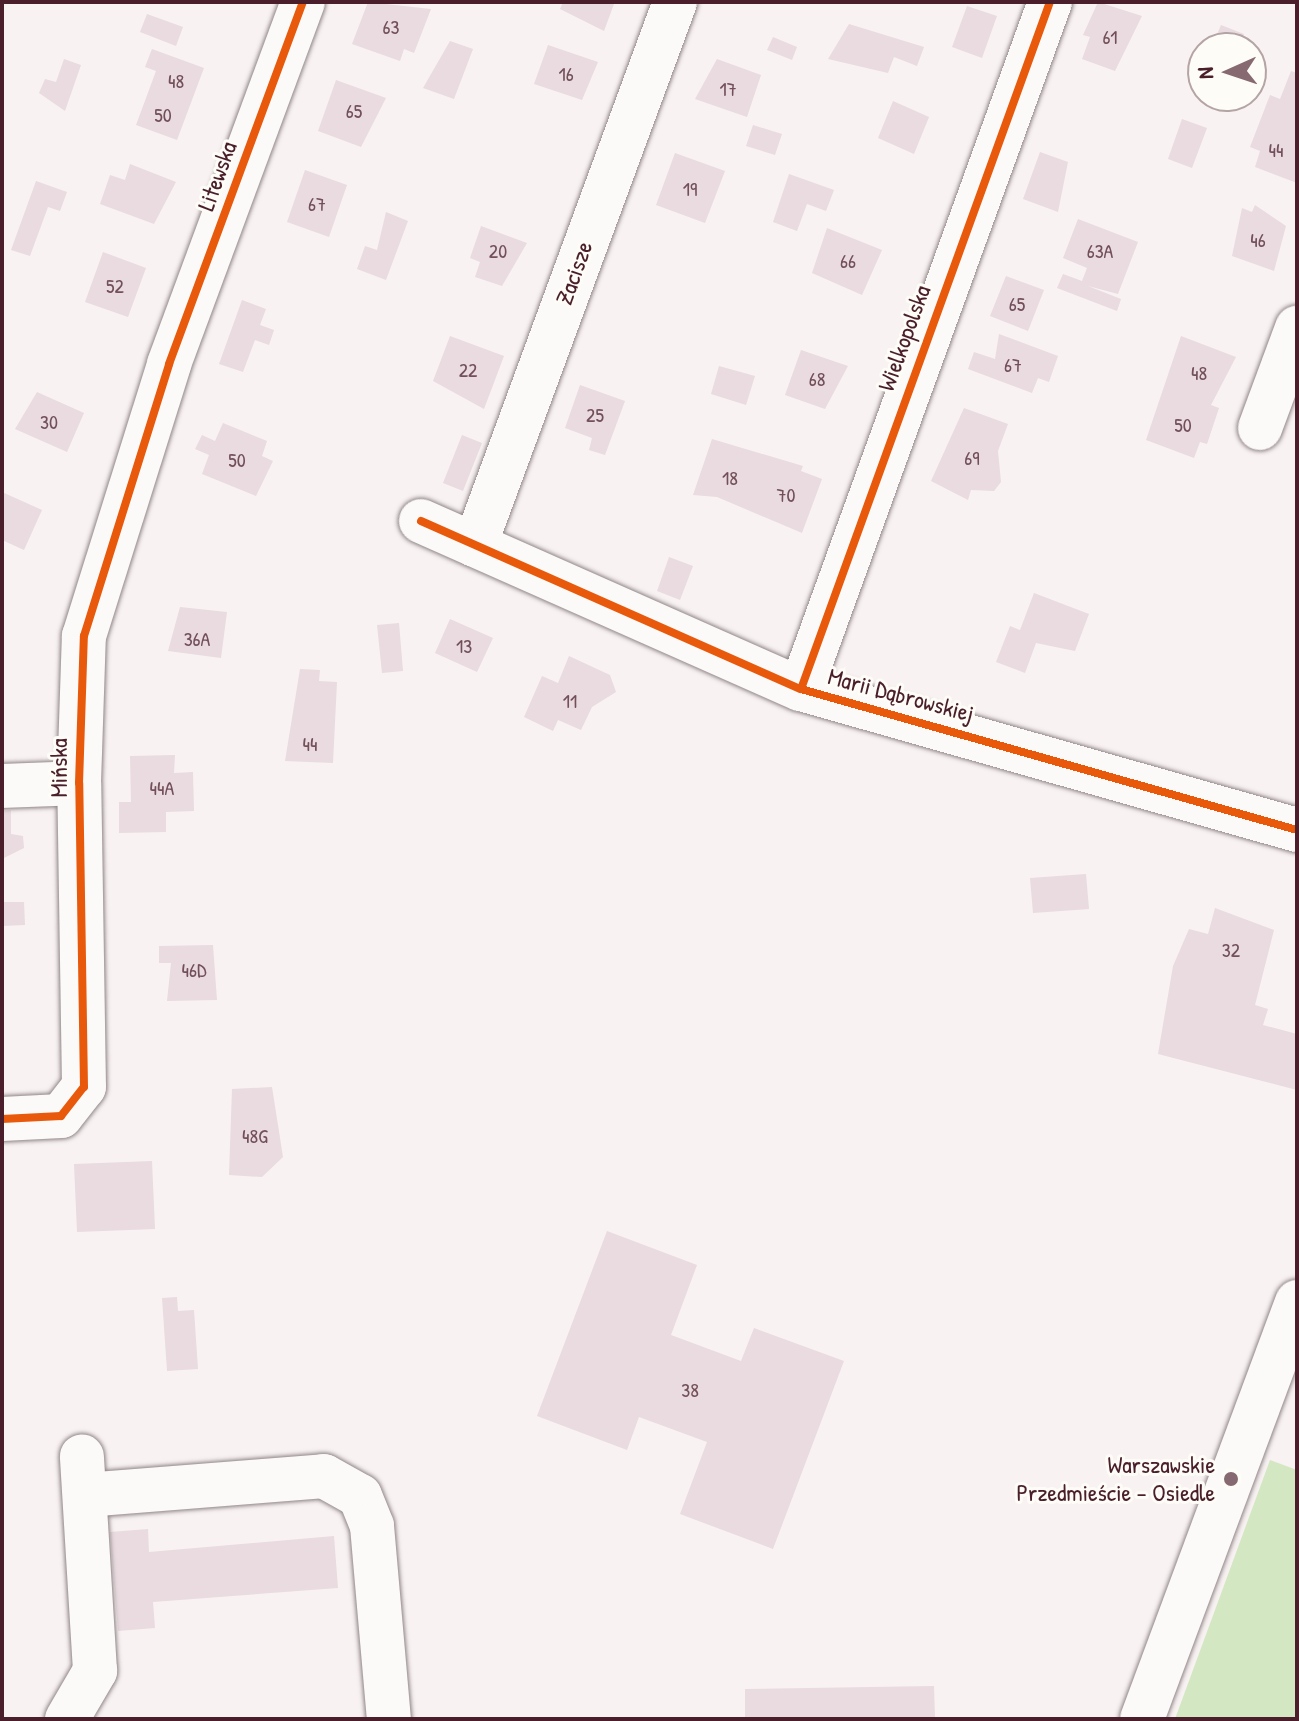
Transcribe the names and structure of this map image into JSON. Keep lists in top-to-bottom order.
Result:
{
  "streets": {
    "street": [
      "Litewska",
      "Zacisze",
      "Wielkopolska",
      "Marii Dąbrowskiej",
      "Mińska"
    ]
  },
  "crossings": [
    ["Litewska", "Mińska"],
    ["Zacisze", "Marii Dąbrowskiej"],
    ["Wielkopolska", "Marii Dąbrowskiej"]
  ],
  "places": ["Warszawskie Przedmieście – Osiedle"],
  "house_numbers": [
    "63",
    "61",
    "16",
    "48",
    "17",
    "65",
    "50",
    "44",
    "19",
    "67",
    "46",
    "20",
    "63A",
    "66",
    "52",
    "65",
    "67",
    "22",
    "48",
    "68",
    "25",
    "30",
    "50",
    "69",
    "50",
    "18",
    "70",
    "36A",
    "13",
    "11",
    "44",
    "44A",
    "32",
    "46D",
    "48G",
    "38"
  ],
  "north": "left"
}
